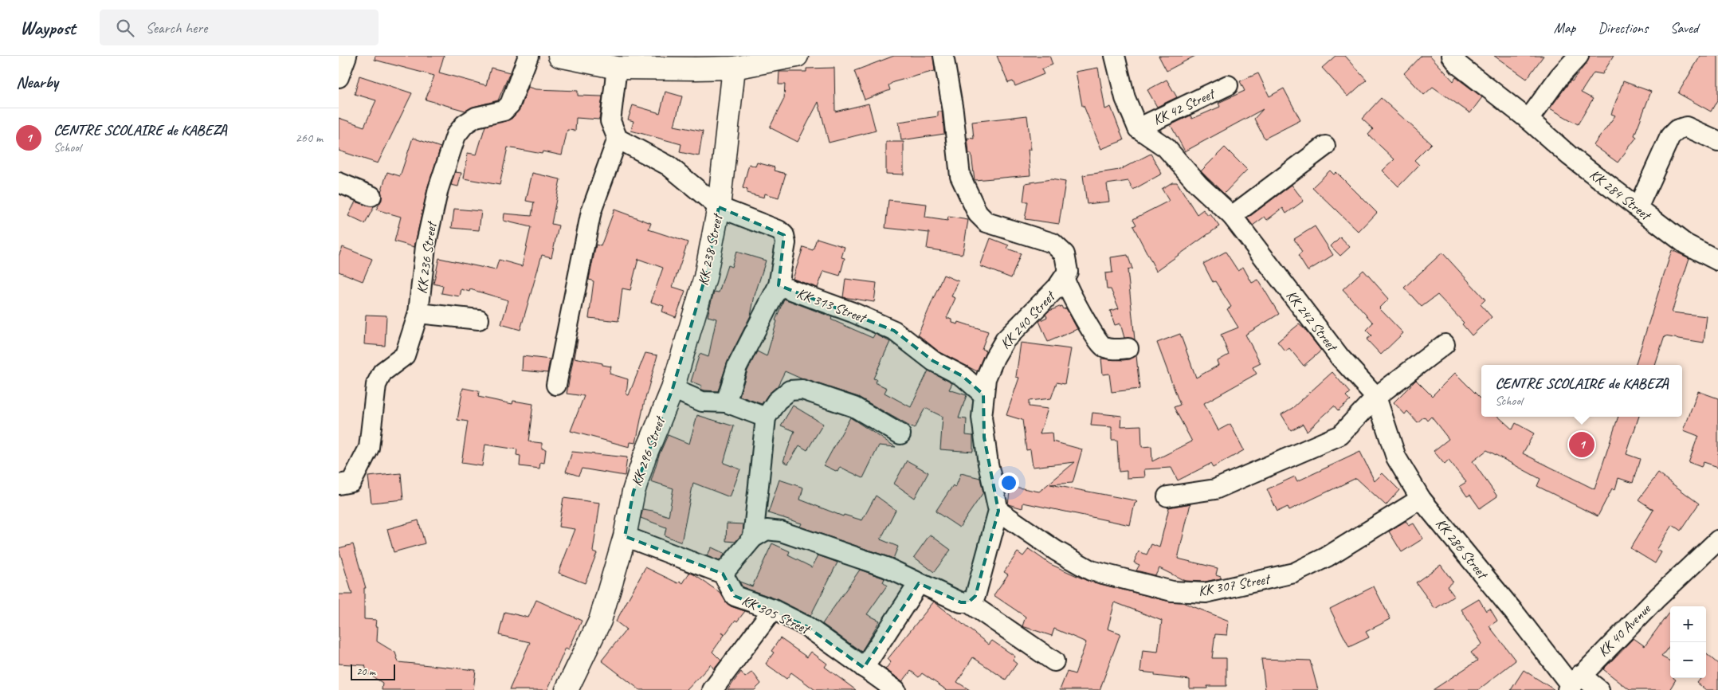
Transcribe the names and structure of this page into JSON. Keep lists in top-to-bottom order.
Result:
{
  "streets": {
    "main road": ["KK 238 Street", "KK 296 Street"],
    "street": [
      "KK 42 Street",
      "KK 284 Street",
      "KK 236 Street",
      "KK 313 Street",
      "KK 240 Street",
      "KK 242 Street",
      "KK 286 Street",
      "KK 307 Street",
      "KK 305 Street",
      "KK 40 Avenue"
    ]
  },
  "crossings": [
    ["KK 42 Street", "KK 242 Street"],
    ["KK 238 Street", "KK 313 Street"],
    ["KK 238 Street", "KK 296 Street"],
    ["KK 313 Street", "KK 240 Street"],
    ["KK 240 Street", "KK 307 Street"],
    ["KK 242 Street", "KK 286 Street"],
    ["KK 286 Street", "KK 307 Street"],
    ["KK 286 Street", "KK 40 Avenue"]
  ],
  "scale_bar": "20 m",
  "page": {
    "header": "Waypost",
    "search": "Search here",
    "nav": ["Map", "Directions", "Saved"],
    "heading": "Nearby",
    "list": [
      {
        "mark": "1",
        "name": "CENTRE SCOLAIRE de KABEZA",
        "note": "School",
        "value": "260 m"
      }
    ],
    "popup": ["CENTRE SCOLAIRE de KABEZA", "School"],
    "pins": "1",
    "map_buttons": ["+", "−"],
    "scale": "20 m"
  }
}
